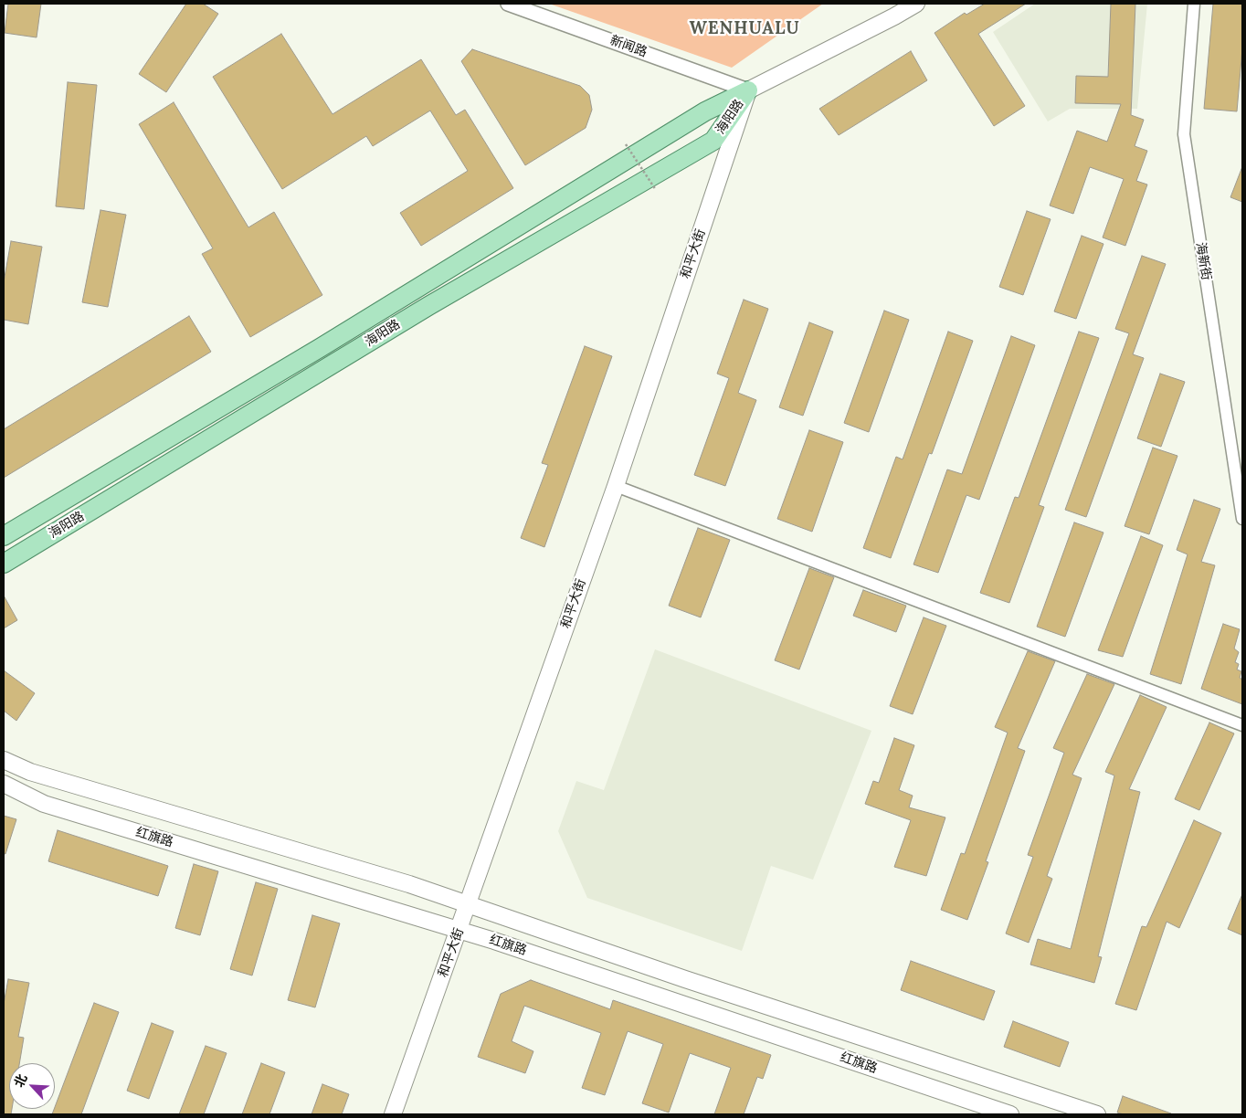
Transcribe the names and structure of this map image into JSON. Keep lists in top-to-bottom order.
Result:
{
  "streets": {
    "main road": ["海阳路", "和平大街", "红旗路"],
    "street": ["新闻路", "海新街"]
  },
  "crossings": [
    ["新闻路", "海阳路"],
    ["新闻路", "和平大街"],
    ["海阳路", "和平大街"],
    ["和平大街", "红旗路"]
  ],
  "districts": ["WENHUALU"],
  "north": "top left"
}
